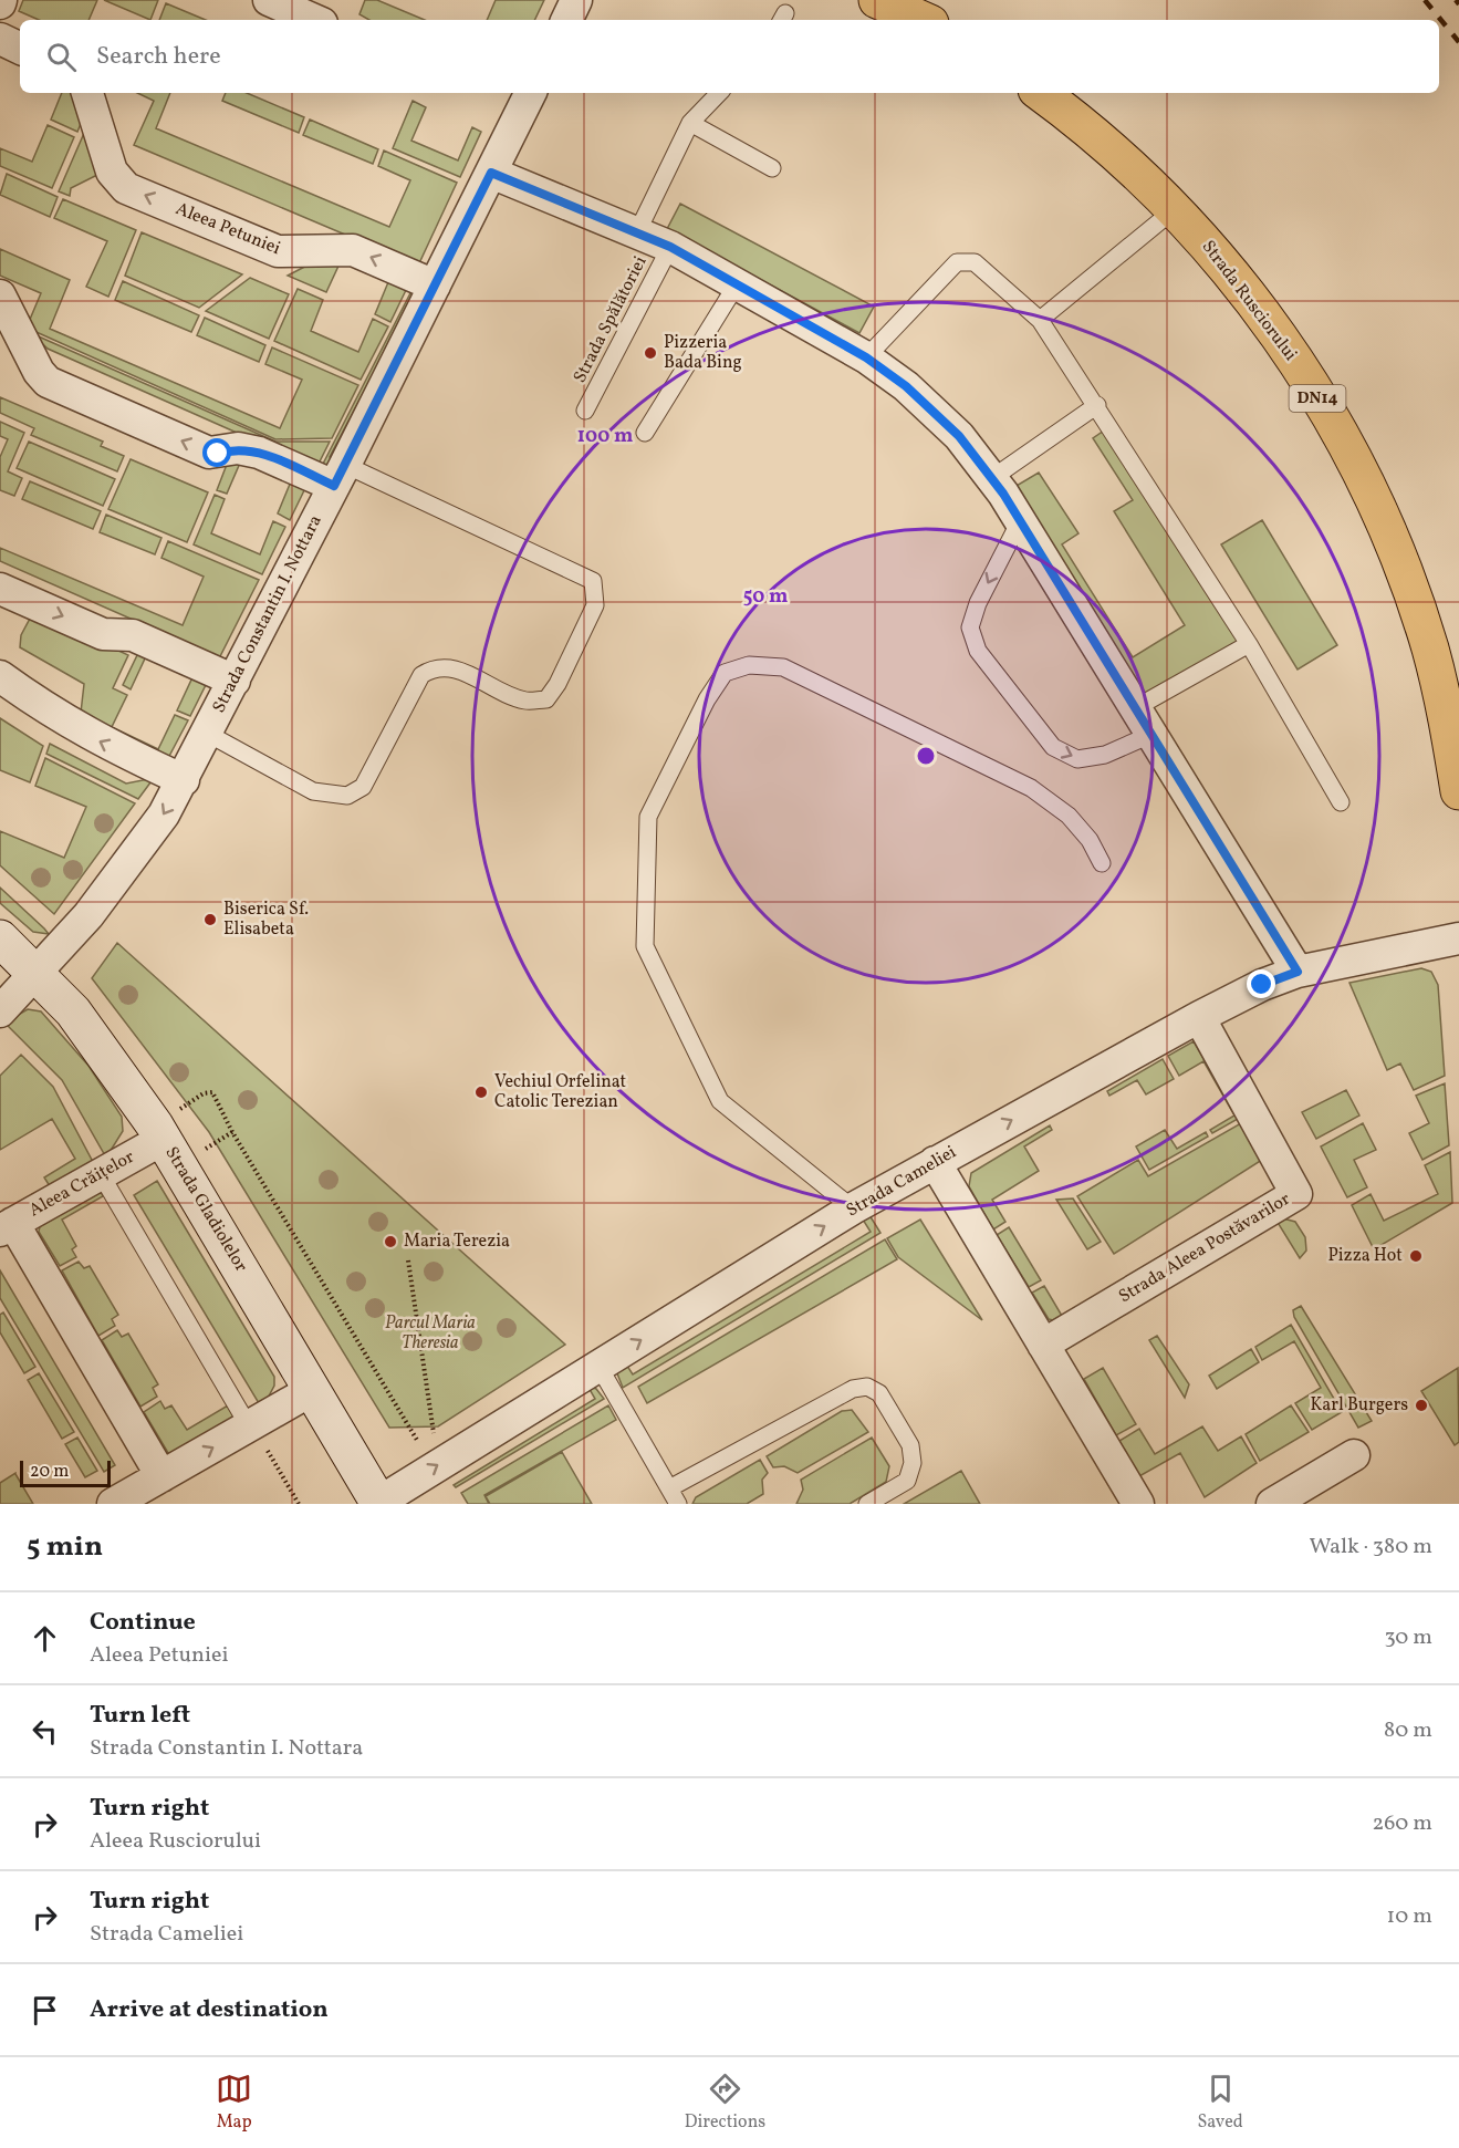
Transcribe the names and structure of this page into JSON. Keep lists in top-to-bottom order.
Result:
{
  "streets": {
    "main road": ["Strada Rusciorului", "DN14"],
    "street": [
      "Aleea Petuniei",
      "Strada Constantin I. Nottara",
      "Strada Cameliei",
      "Aleea Crăițelor",
      "Strada Gladiolelor",
      "Strada Aleea Postăvarilor"
    ],
    "lane": ["Strada Spălătoriei"]
  },
  "crossings": [
    ["Aleea Petuniei", "Strada Constantin I. Nottara"],
    ["Strada Constantin I. Nottara", "Strada Gladiolelor"],
    ["Strada Cameliei", "Strada Gladiolelor"],
    ["Strada Cameliei", "Strada Aleea Postăvarilor"],
    ["Aleea Crăițelor", "Strada Gladiolelor"]
  ],
  "one_way": ["Strada Cameliei"],
  "parks": ["Parcul Maria Theresia"],
  "places": [
    "Pizzeria Bada Bing",
    "Biserica Sf. Elisabeta",
    "Vechiul Orfelinat Catolic Terezian",
    "Maria Terezia",
    "Pizza Hot",
    "Karl Burgers"
  ],
  "scale_bar": "20 m",
  "page": {
    "search": "Search here",
    "scale": "20 m",
    "heading": ["5 min", "Walk · 380 m"],
    "list": [
      ["Continue", "Aleea Petuniei", "30 m"],
      ["Turn left", "Strada Constantin I. Nottara", "80 m"],
      ["Turn right", "Aleea Rusciorului", "260 m"],
      ["Turn right", "Strada Cameliei", "10 m"],
      "Arrive at destination"
    ],
    "nav": ["Map", "Directions", "Saved"]
  },
  "rings": ["100 m", "50 m"]
}
